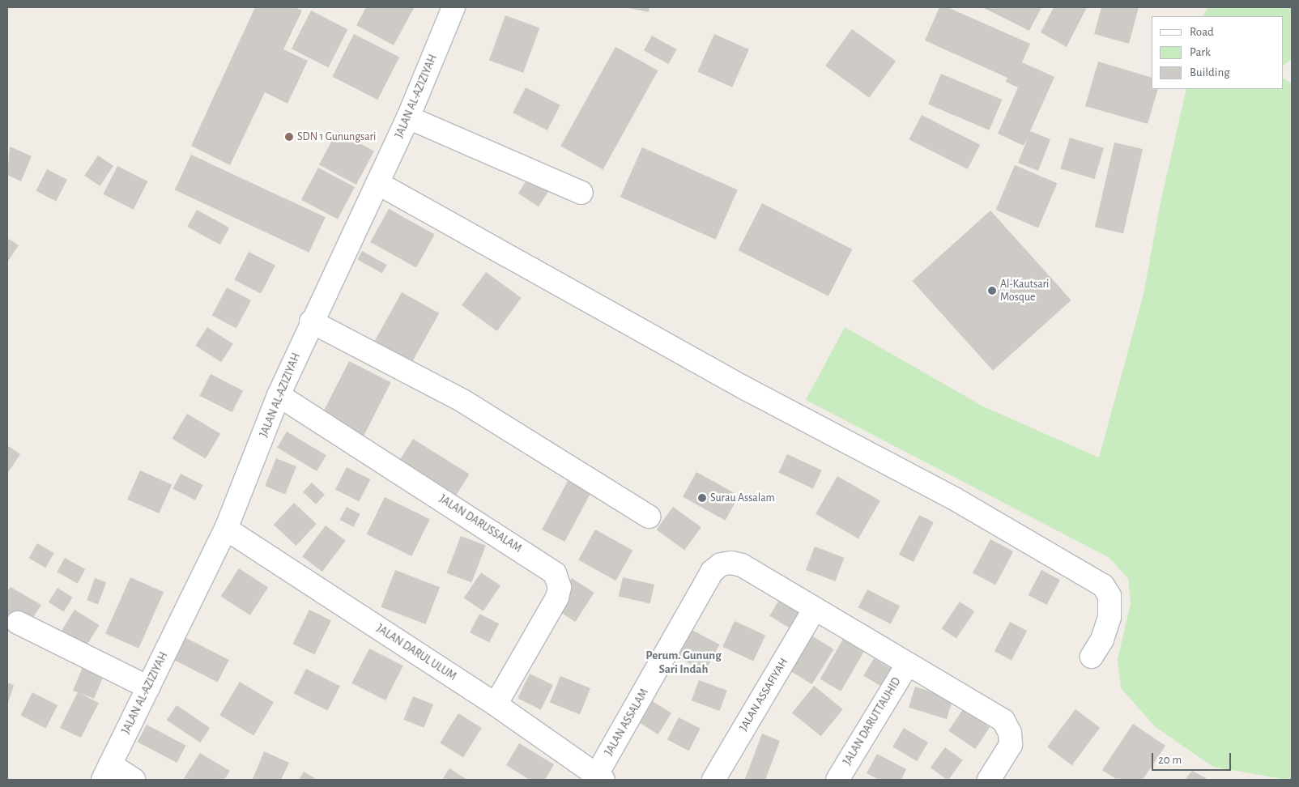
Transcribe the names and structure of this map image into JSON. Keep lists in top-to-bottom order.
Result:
{
  "streets": {
    "street": [
      "JALAN AL-AZIZIYAH",
      "JALAN DARUSSALAM",
      "JALAN DARUL ULUM",
      "JALAN ASSAFIYAH",
      "JALAN DARUTTAUHID",
      "JALAN ASSALAM"
    ]
  },
  "crossings": [
    ["JALAN AL-AZIZIYAH", "JALAN DARUSSALAM"],
    ["JALAN AL-AZIZIYAH", "JALAN DARUL ULUM"],
    ["JALAN DARUSSALAM", "JALAN DARUL ULUM"],
    ["JALAN DARUL ULUM", "JALAN ASSALAM"],
    ["JALAN ASSAFIYAH", "JALAN ASSALAM"]
  ],
  "districts": ["Perum. Gunung Sari Indah"],
  "places": ["SDN 1 Gunungsari", "Al-Kautsari Mosque", "Surau Assalam"],
  "legend": ["Road", "Park", "Building"],
  "scale_bar": "20 m"
}
